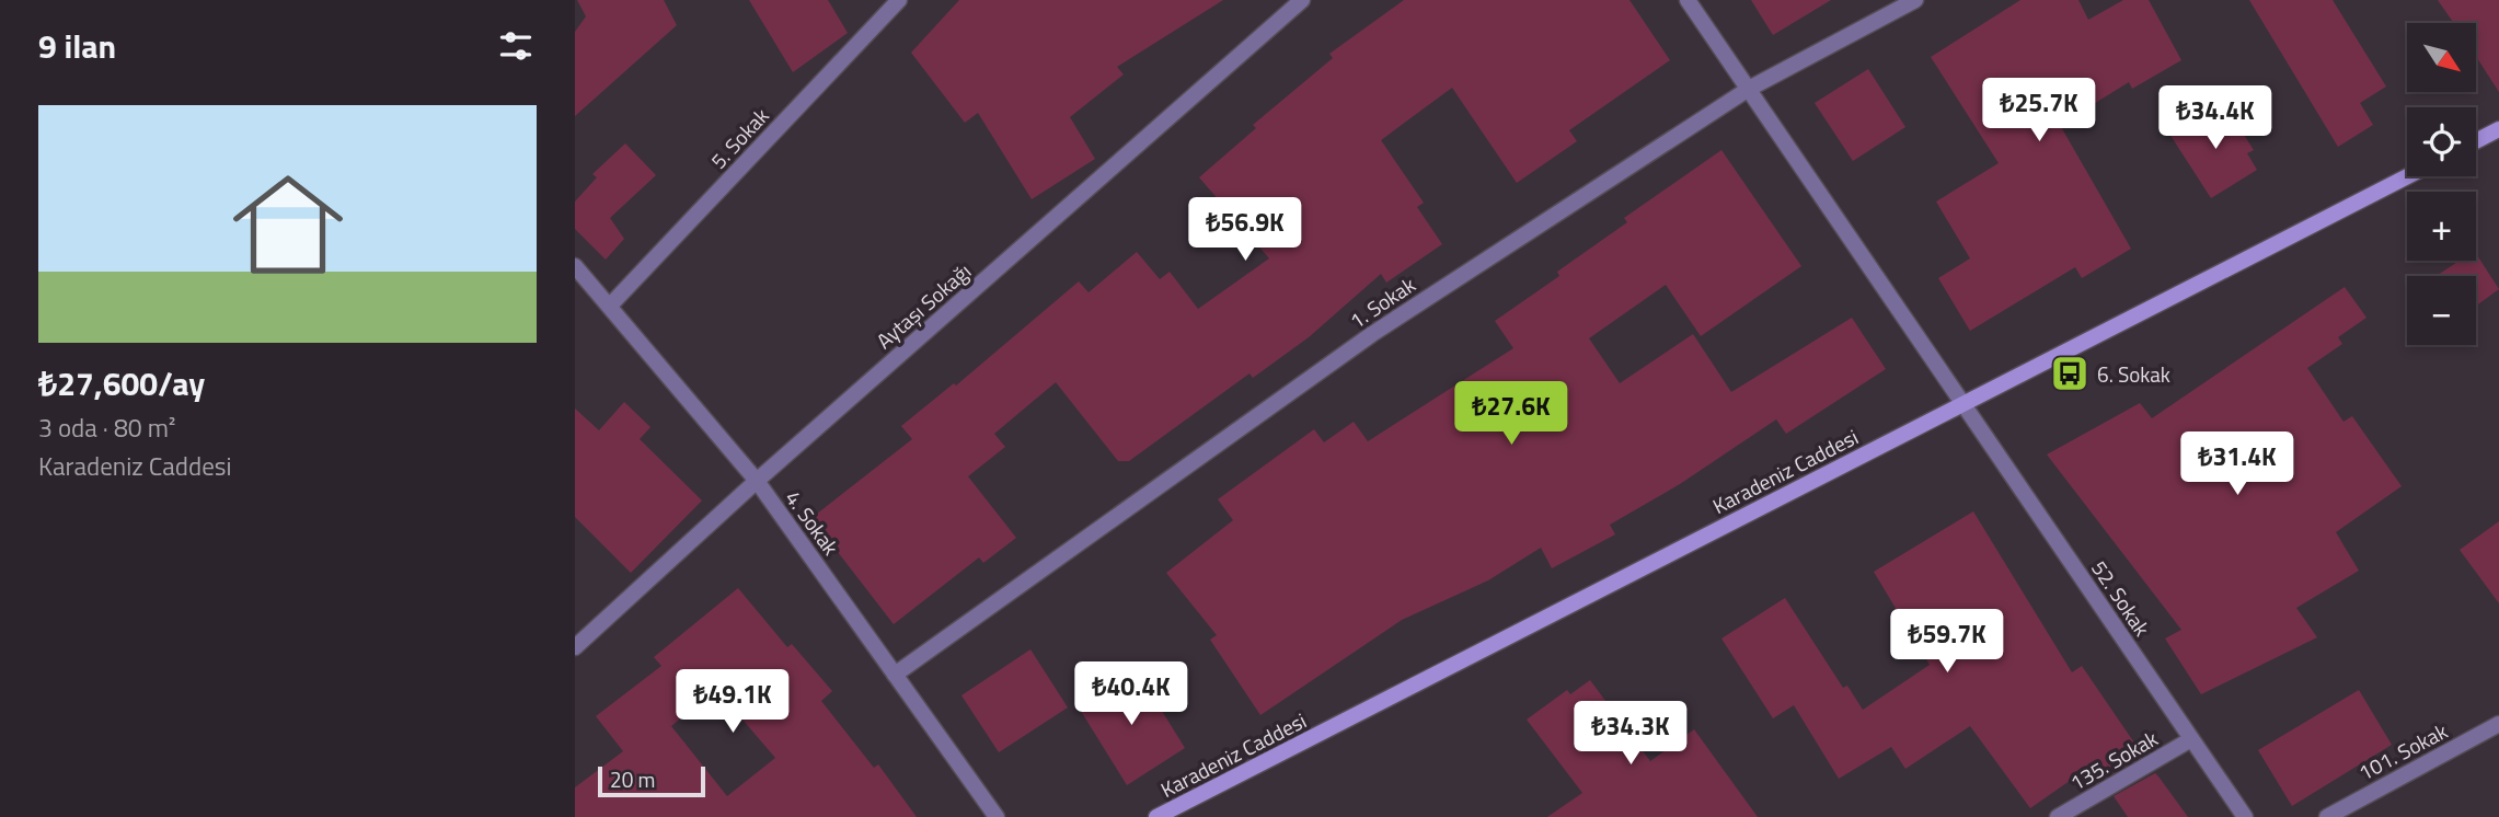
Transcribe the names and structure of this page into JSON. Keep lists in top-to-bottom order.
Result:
{
  "streets": {
    "street": [
      "5. Sokak",
      "1. Sokak",
      "Aytaşı Sokağı",
      "Karadeniz Caddesi",
      "4. Sokak",
      "52. Sokak",
      "101. Sokak",
      "135. Sokak"
    ]
  },
  "crossings": [
    ["5. Sokak", "4. Sokak"],
    ["1. Sokak", "4. Sokak"],
    ["Aytaşı Sokağı", "4. Sokak"],
    ["Karadeniz Caddesi", "52. Sokak"],
    ["52. Sokak", "135. Sokak"]
  ],
  "places": {
    "bus stop": ["6. Sokak"]
  },
  "scale_bar": "20 m",
  "north": "bottom right",
  "page": {
    "heading": "9 ilan",
    "map_buttons": ["+", "−"],
    "price": [
      "₺25.7K",
      "₺34.4K",
      "₺56.9K",
      "₺27.6K",
      "₺31.4K",
      "₺59.7K",
      "₺40.4K",
      "₺49.1K",
      "₺34.3K"
    ],
    "list": [
      {
        "name": "₺27,600/ay",
        "note": "3 oda · 80 m² · Karadeniz Caddesi"
      }
    ],
    "scale": "20 m"
  }
}
